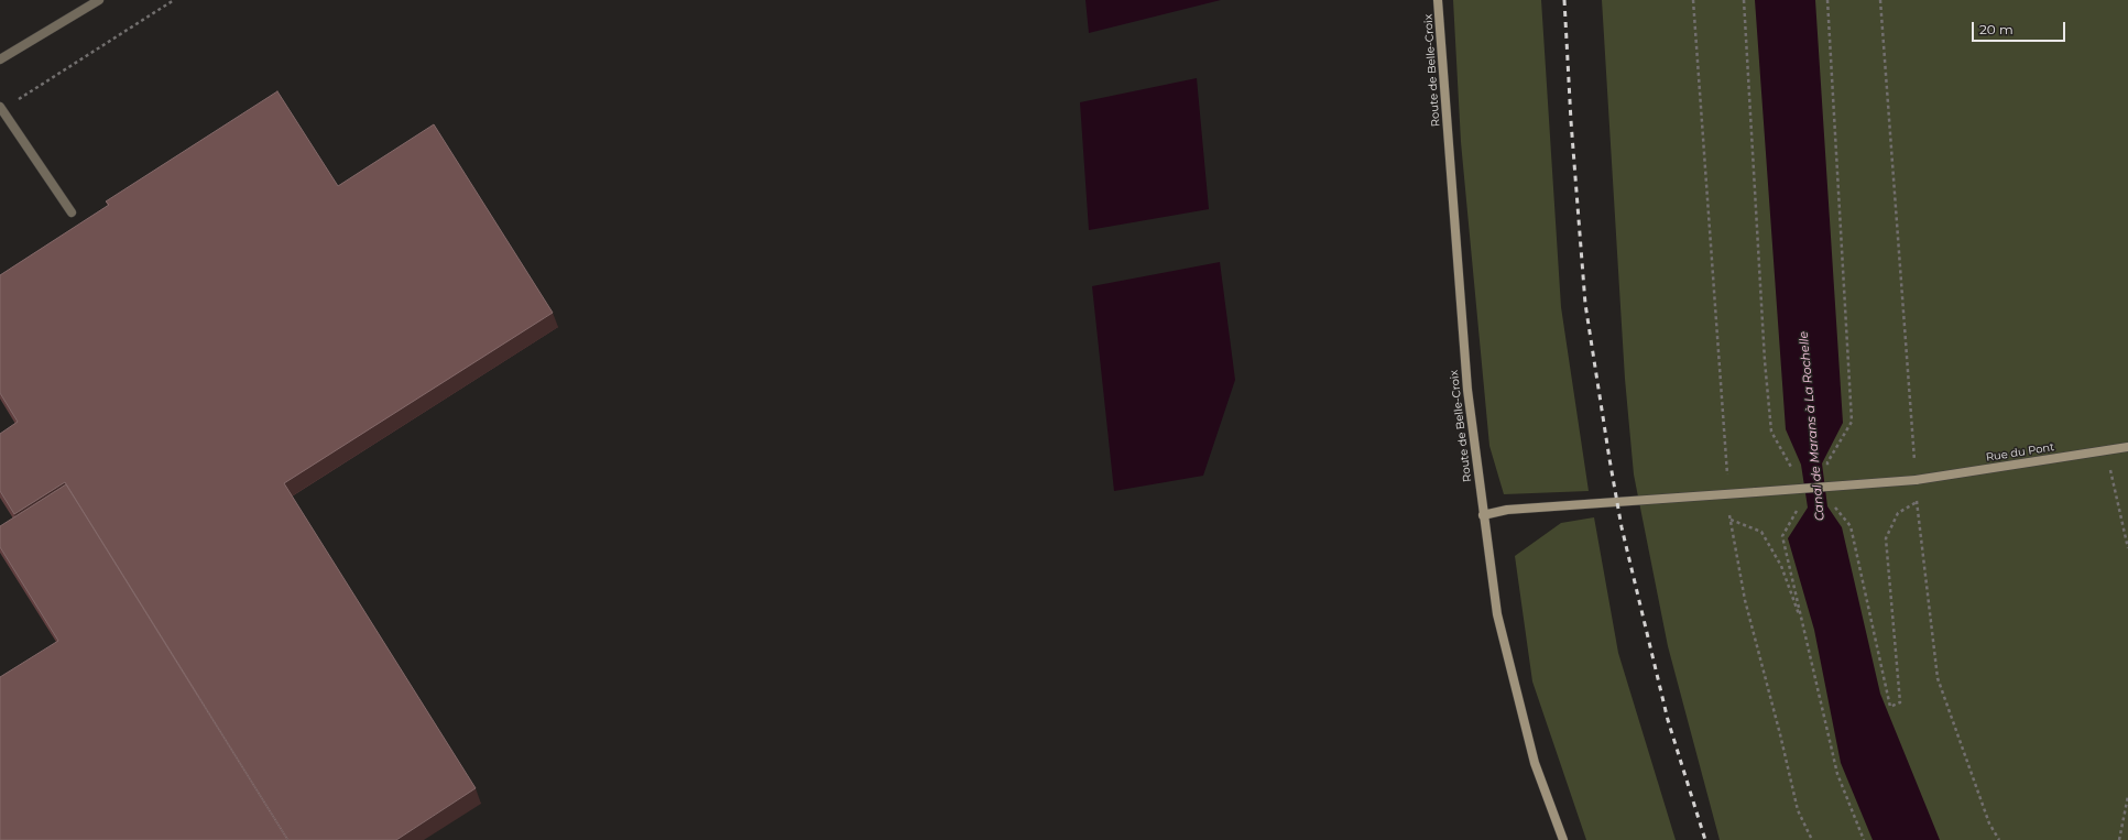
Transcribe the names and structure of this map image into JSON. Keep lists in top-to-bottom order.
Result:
{
  "streets": {
    "street": ["Route de Belle-Croix", "Rue du Pont"]
  },
  "crossings": [
    ["Route de Belle-Croix", "Rue du Pont"]
  ],
  "water": ["Canal de Marans à La Rochelle"],
  "scale_bar": "20 m"
}
